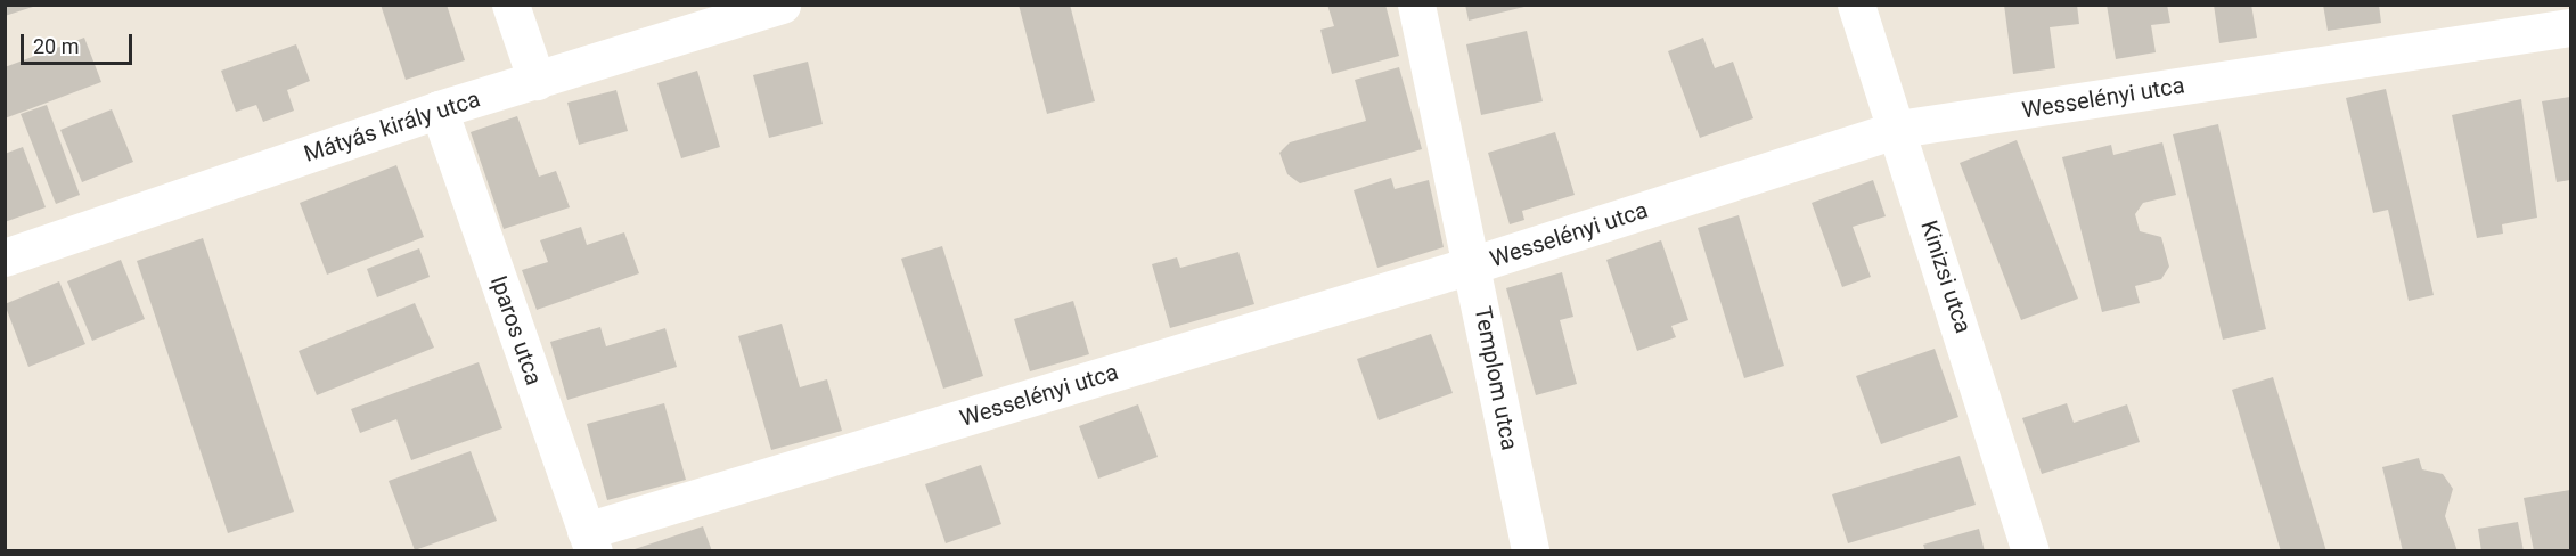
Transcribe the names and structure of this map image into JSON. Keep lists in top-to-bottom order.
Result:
{
  "streets": {
    "street": [
      "Wesselényi utca",
      "Mátyás király utca",
      "Kinizsi utca",
      "Iparos utca",
      "Templom utca"
    ]
  },
  "crossings": [
    ["Wesselényi utca", "Kinizsi utca"],
    ["Wesselényi utca", "Iparos utca"],
    ["Wesselényi utca", "Templom utca"],
    ["Mátyás király utca", "Iparos utca"]
  ],
  "scale_bar": "20 m"
}
